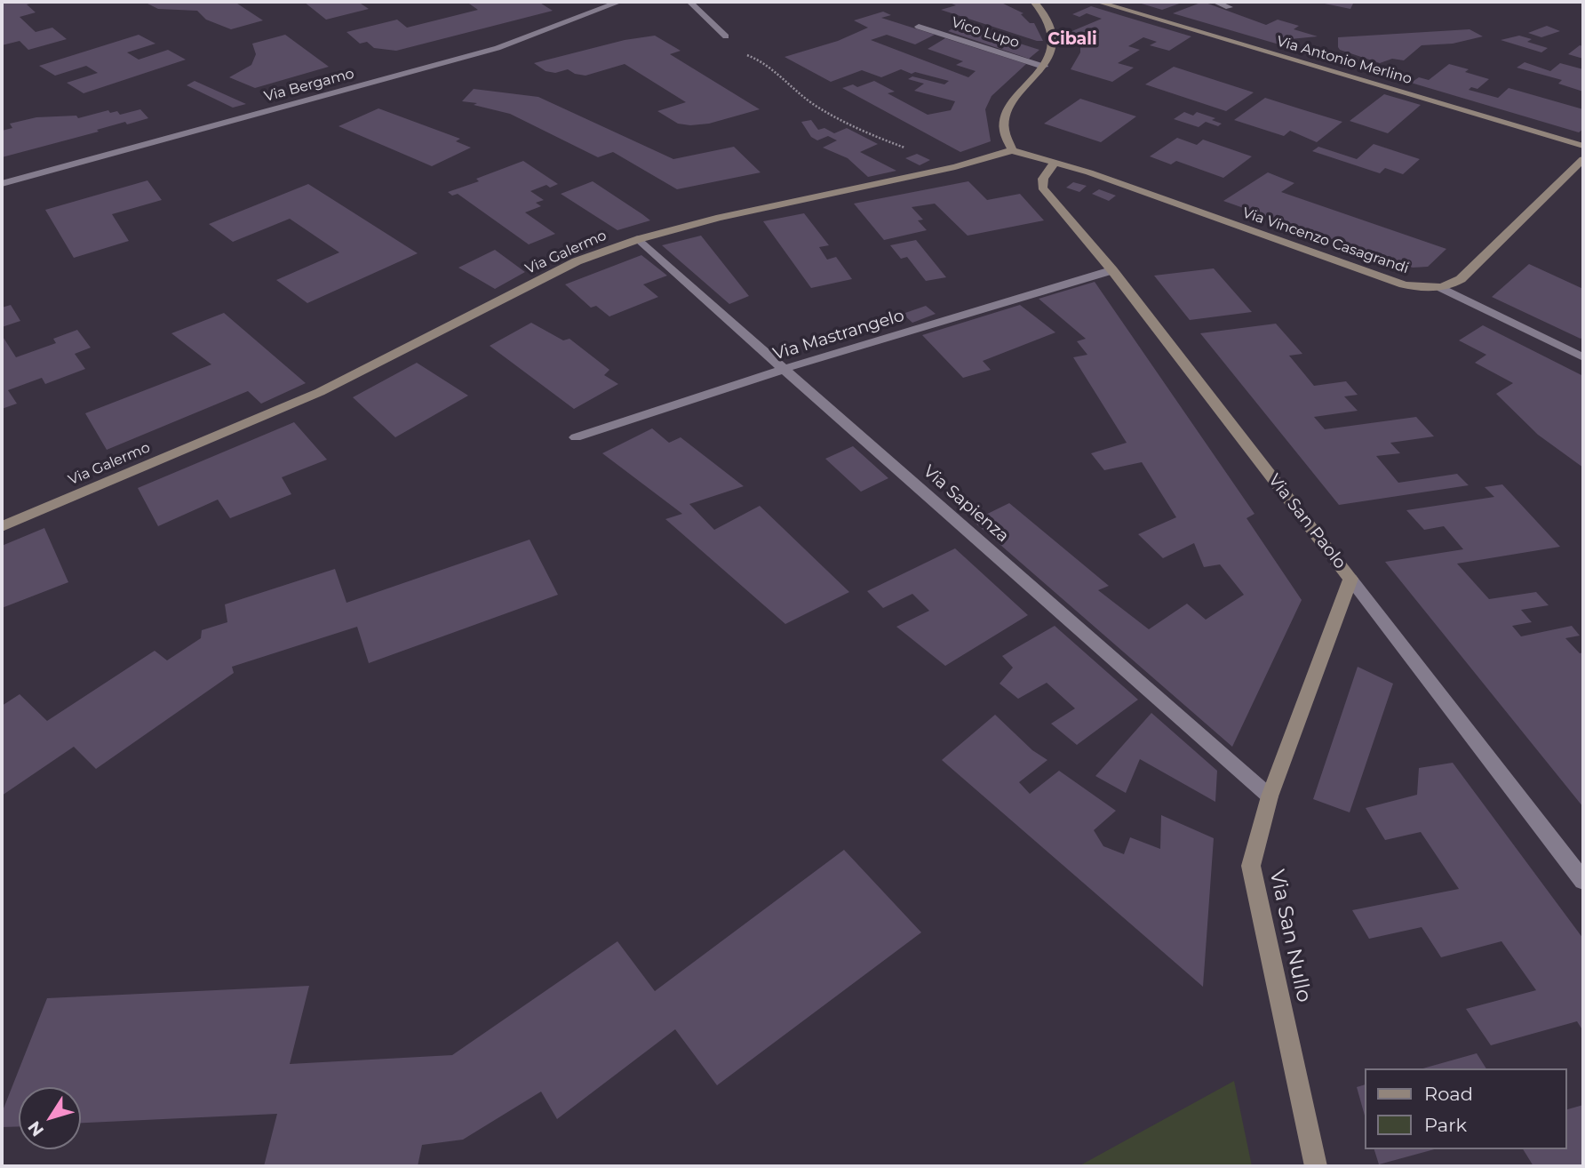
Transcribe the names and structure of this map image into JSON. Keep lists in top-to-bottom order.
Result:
{
  "streets": {
    "main road": [
      "Via Antonio Merlino",
      "Via Vincenzo Casagrandi",
      "Via Galermo",
      "Via San Paolo",
      "Via San Nullo"
    ],
    "street": [
      "Vico Lupo",
      "Via Bergamo",
      "Via Mastrangelo",
      "Via Sapienza"
    ]
  },
  "crossings": [
    ["Via Vincenzo Casagrandi", "Via Galermo"],
    ["Via Vincenzo Casagrandi", "Via San Paolo"],
    ["Via Galermo", "Via Sapienza"],
    ["Via Mastrangelo", "Via Sapienza"],
    ["Via Mastrangelo", "Via San Paolo"],
    ["Via Sapienza", "Via San Nullo"],
    ["Via San Paolo", "Via San Nullo"]
  ],
  "districts": ["Cibali"],
  "legend": ["Road", "Park"],
  "north": "bottom left"
}
